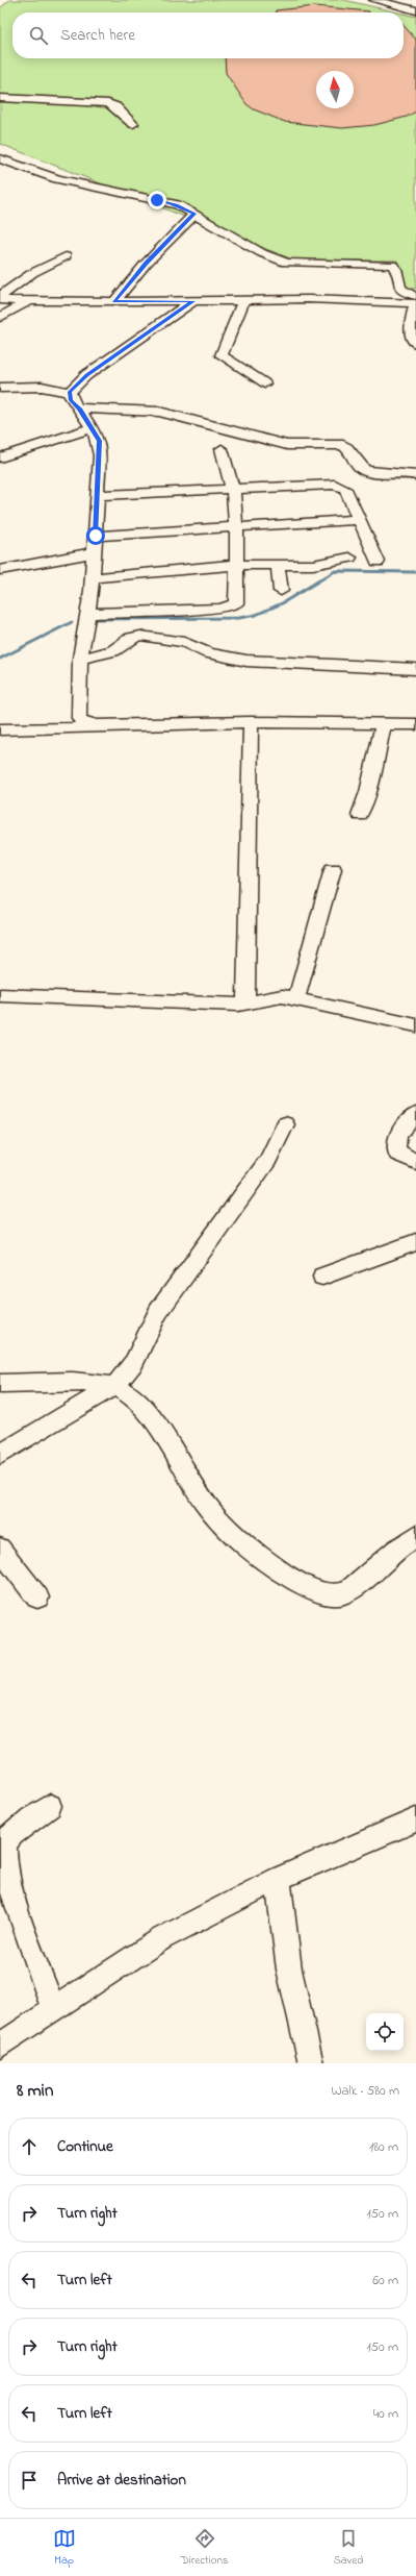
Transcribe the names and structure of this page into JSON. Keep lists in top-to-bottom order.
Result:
{
  "north": "top",
  "page": {
    "search": "Search here",
    "heading": ["8 min", "Walk · 580 m"],
    "list": [
      ["Continue", "180 m"],
      ["Turn right", "150 m"],
      ["Turn left", "60 m"],
      ["Turn right", "150 m"],
      ["Turn left", "40 m"],
      "Arrive at destination"
    ],
    "nav": ["Map", "Directions", "Saved"]
  }
}
